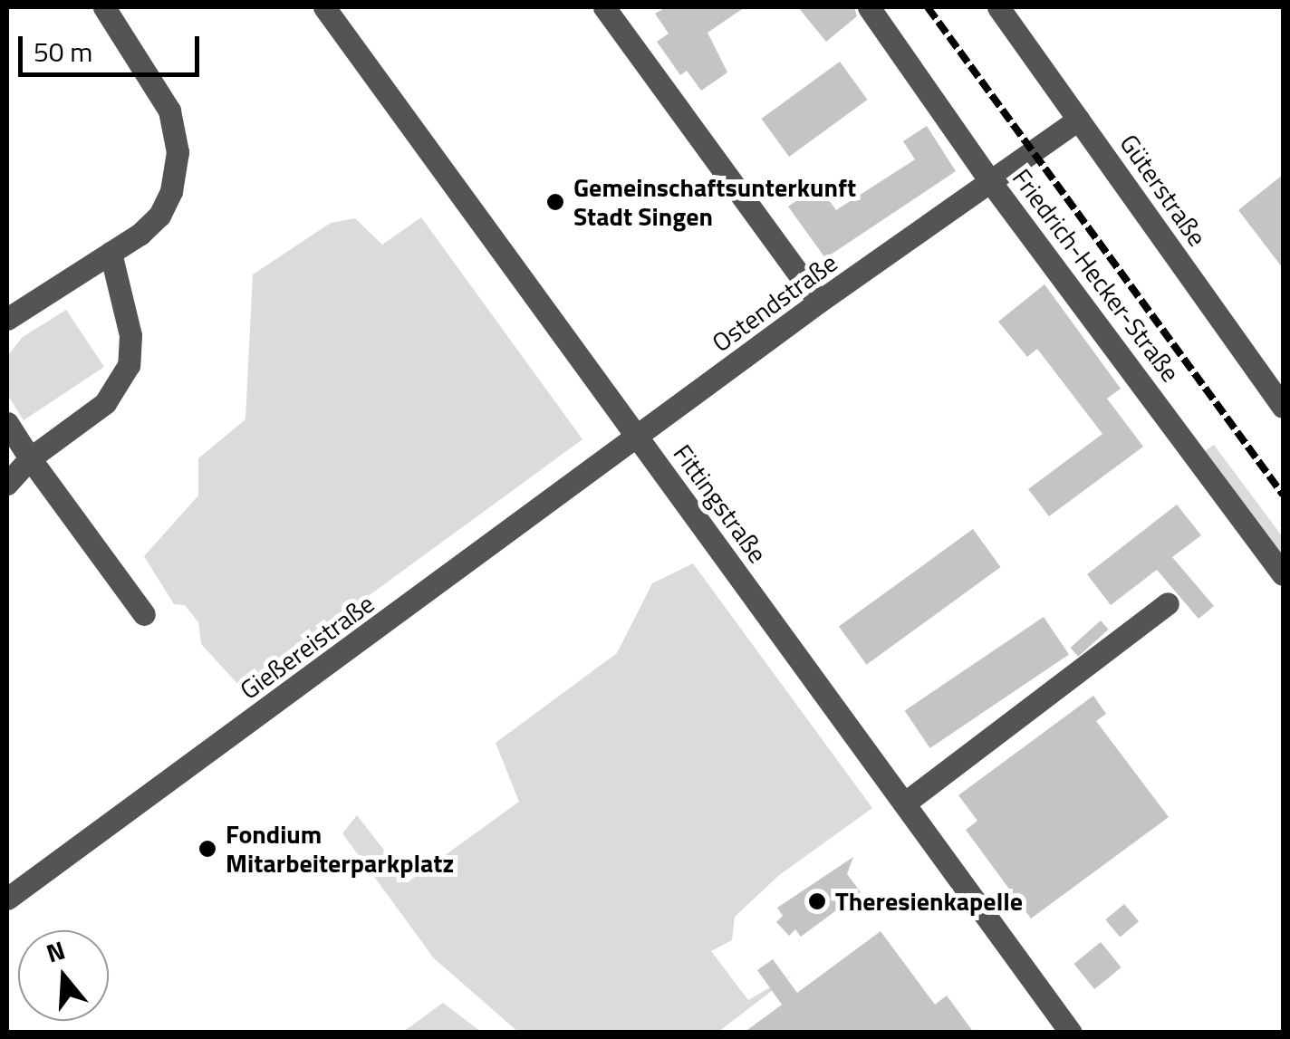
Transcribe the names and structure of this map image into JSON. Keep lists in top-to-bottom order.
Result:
{
  "streets": {
    "street": [
      "Güterstraße",
      "Friedrich-Hecker-Straße",
      "Ostendstraße",
      "Fittingstraße",
      "Gießereistraße"
    ]
  },
  "crossings": [
    ["Güterstraße", "Ostendstraße"],
    ["Friedrich-Hecker-Straße", "Ostendstraße"],
    ["Ostendstraße", "Fittingstraße"],
    ["Ostendstraße", "Gießereistraße"],
    ["Fittingstraße", "Gießereistraße"]
  ],
  "places": ["Gemeinschaftsunterkunft Stadt Singen", "Fondium Mitarbeiterparkplatz", "Theresienkapelle"],
  "scale_bar": "50 m",
  "north": "top"
}
